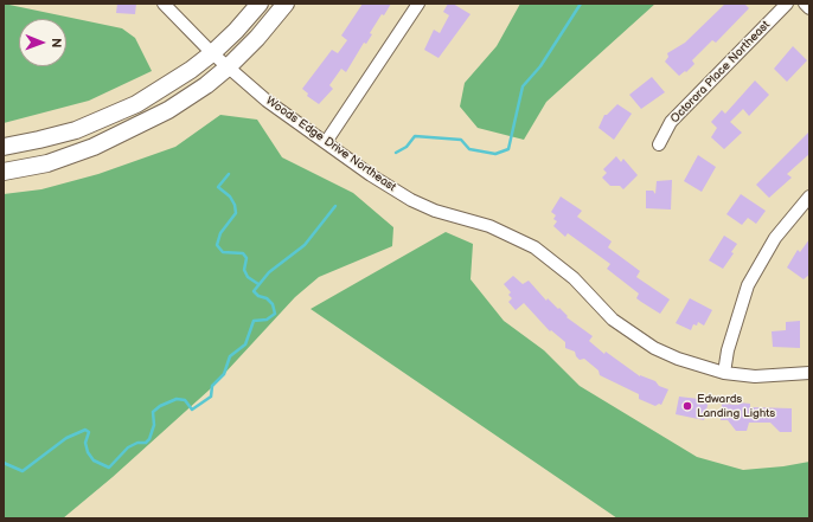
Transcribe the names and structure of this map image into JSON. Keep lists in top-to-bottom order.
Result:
{
  "streets": {
    "street": ["Octorora Place Northeast", "Woods Edge Drive Northeast"]
  },
  "places": ["Edwards Landing Lights"],
  "north": "right"
}
